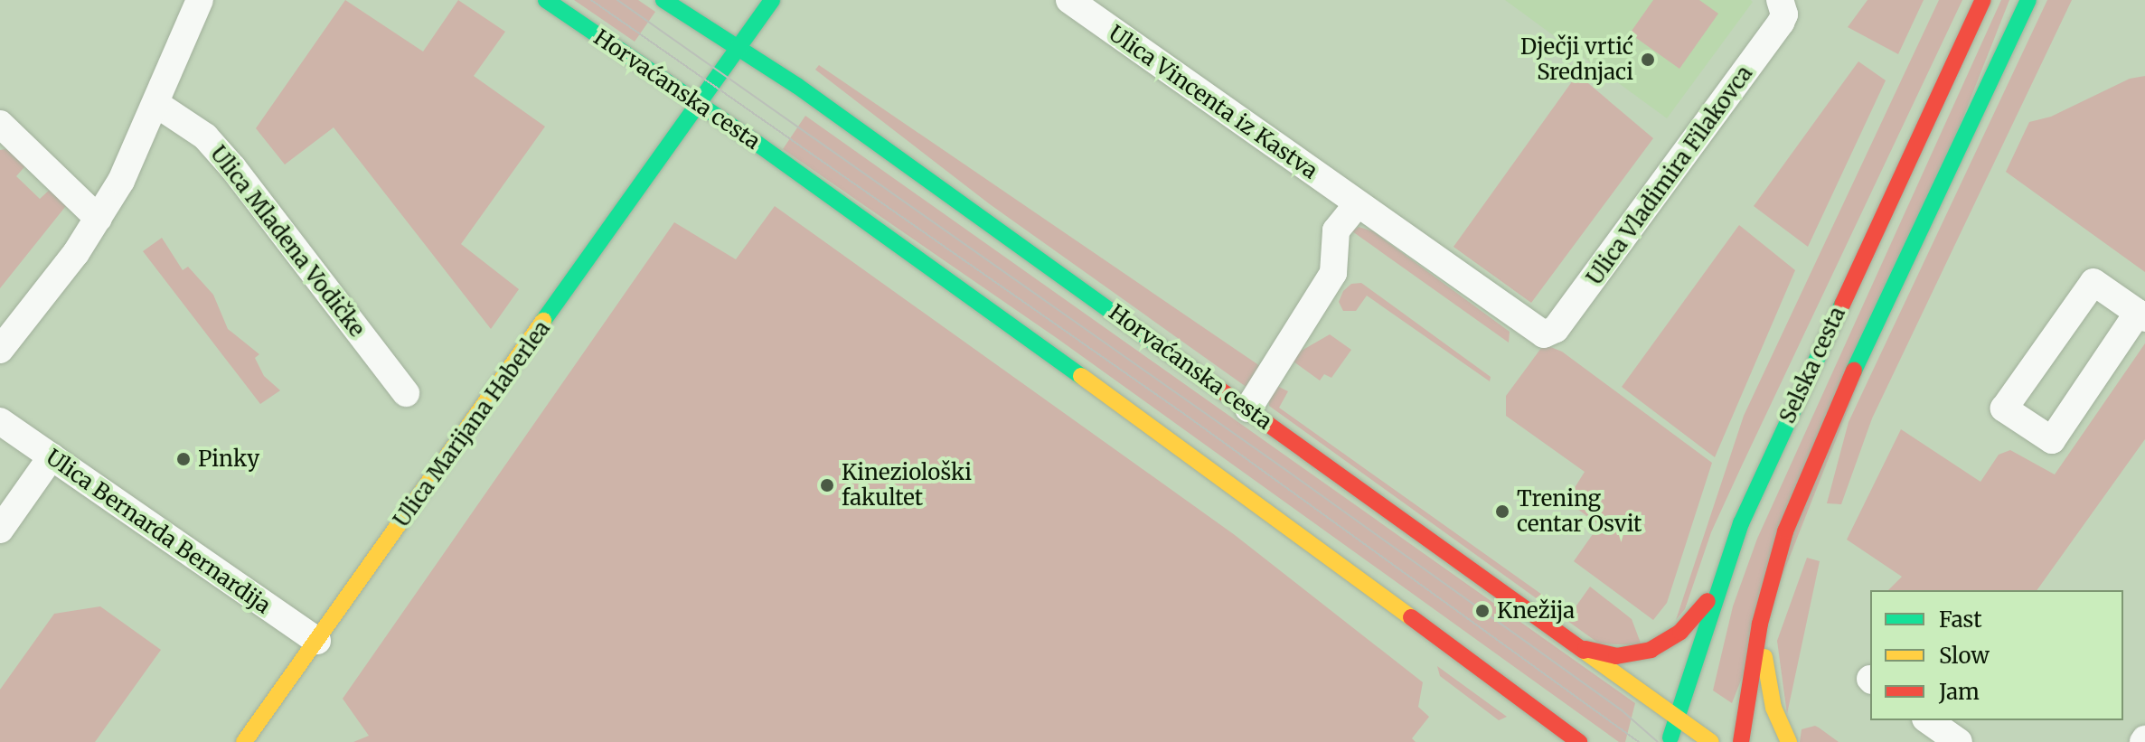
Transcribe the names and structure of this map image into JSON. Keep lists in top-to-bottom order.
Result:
{
  "streets": {
    "street": [
      "Horvaćanska cesta",
      "Ulica Vincenta iz Kastva",
      "Ulica Vladimira Filakovca",
      "Ulica Mladena Vodičke",
      "Selska cesta",
      "Ulica Marijana Haberlea",
      "Ulica Bernarda Bernardija"
    ]
  },
  "crossings": [
    ["Horvaćanska cesta", "Selska cesta"],
    ["Horvaćanska cesta", "Ulica Marijana Haberlea"],
    ["Ulica Vincenta iz Kastva", "Ulica Vladimira Filakovca"],
    ["Ulica Marijana Haberlea", "Ulica Bernarda Bernardija"]
  ],
  "places": [
    "Dječji vrtić Srednjaci",
    "Pinky",
    "Kineziološki fakultet",
    "Trening centar Osvit",
    "Knežija"
  ],
  "legend": ["Fast", "Slow", "Jam"]
}
